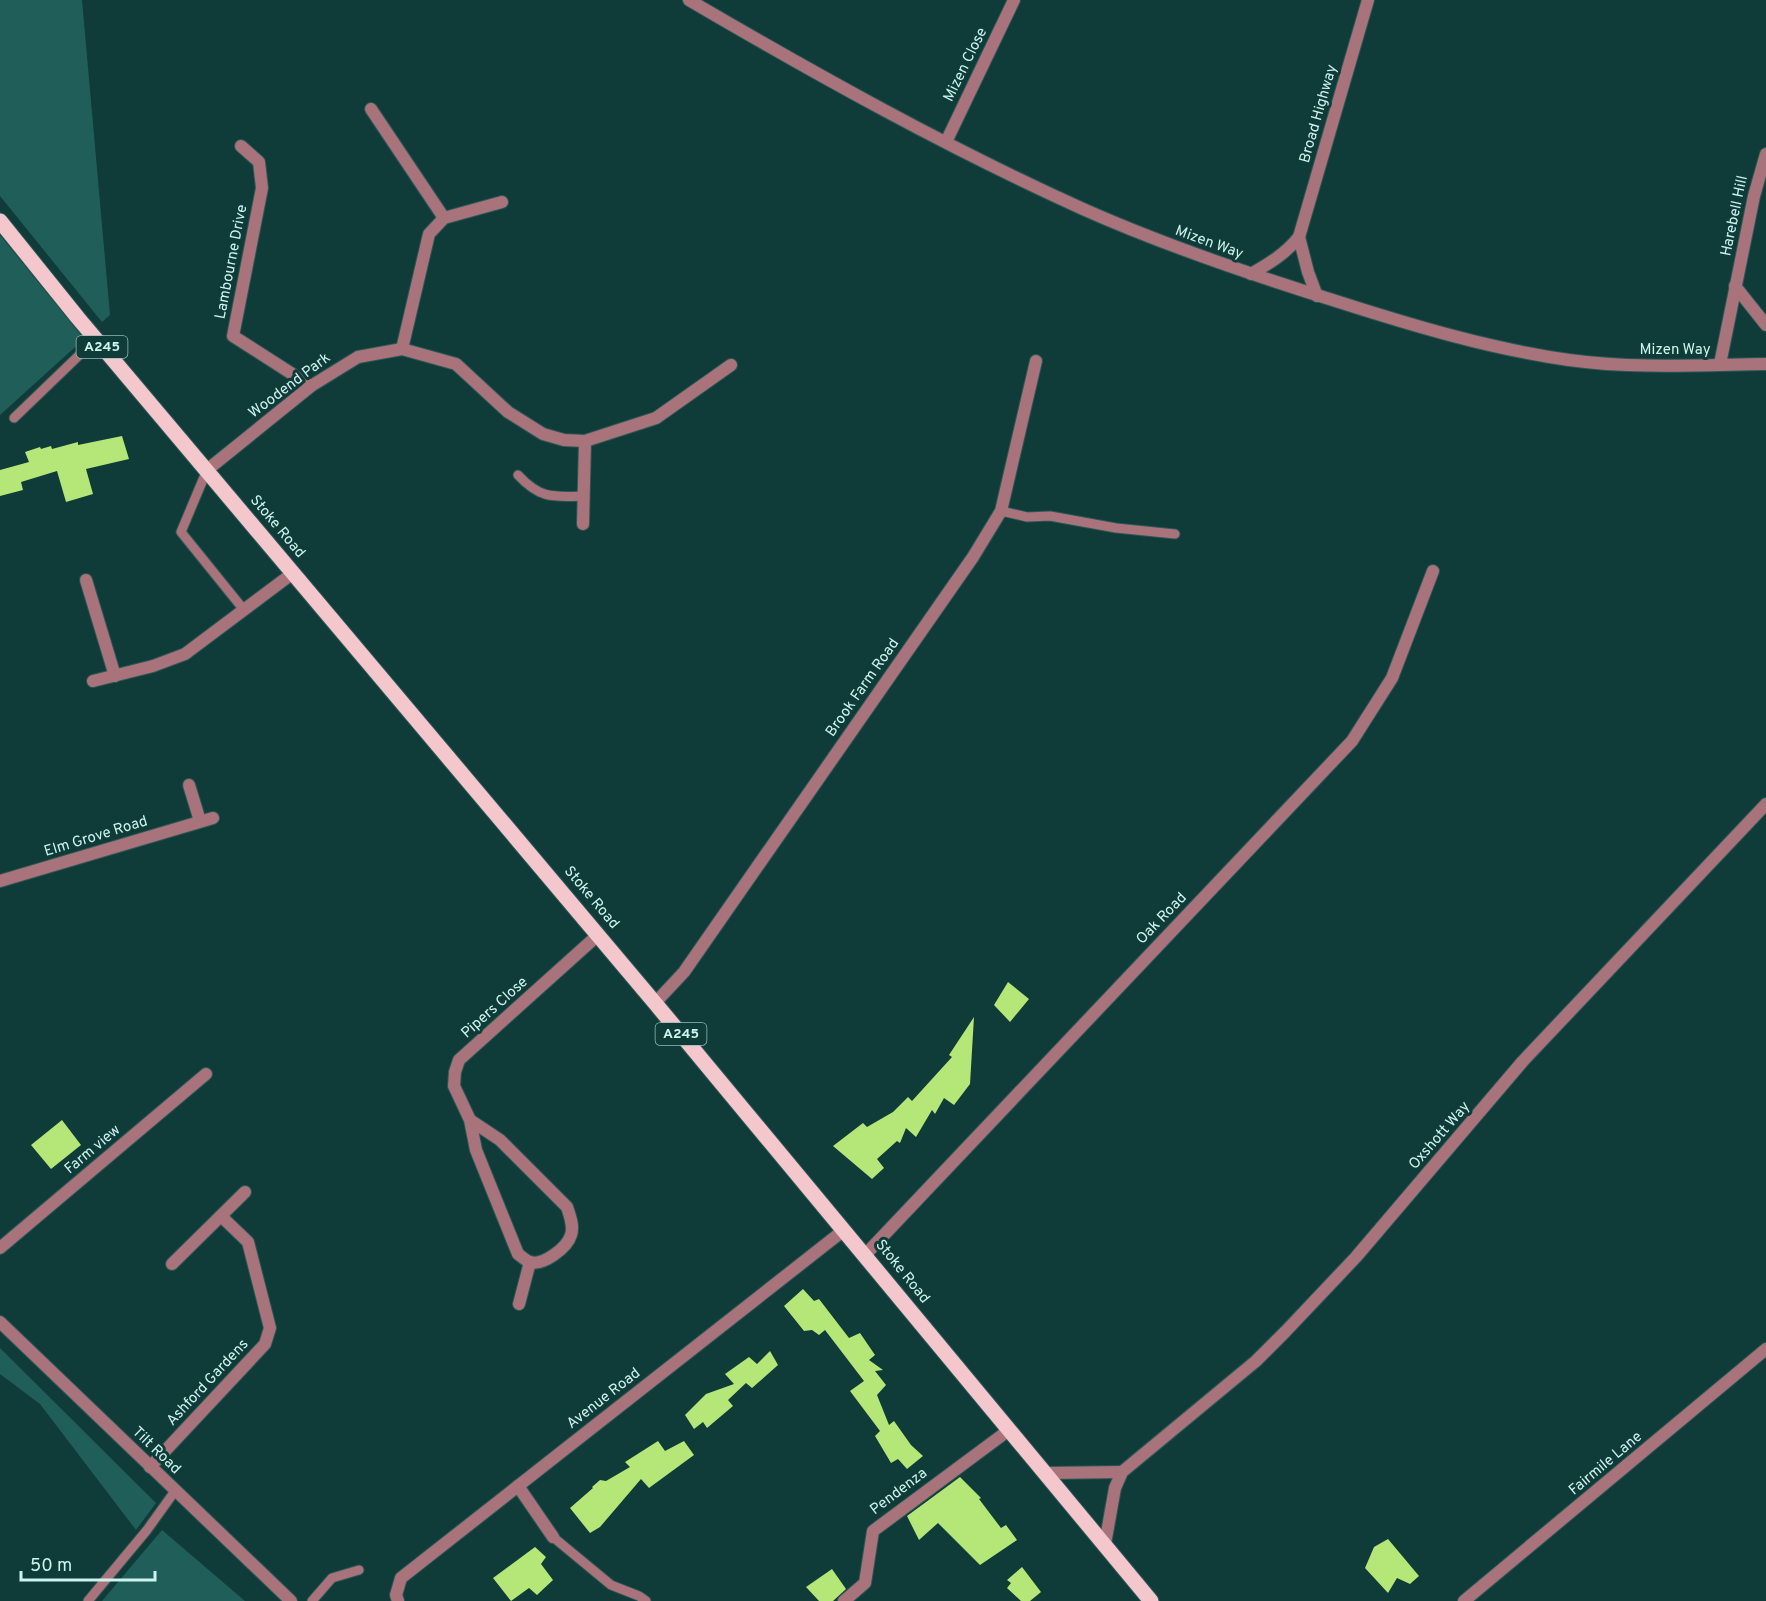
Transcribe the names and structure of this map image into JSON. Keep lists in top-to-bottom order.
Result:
{
  "streets": {
    "main road": ["A245", "Stoke Road"],
    "street": [
      "Mizen Close",
      "Broad Highway",
      "Harebell Hill",
      "Mizen Way",
      "Lambourne Drive",
      "Woodend Park",
      "Brook Farm Road",
      "Elm Grove Road",
      "Oak Road",
      "Pipers Close",
      "Oxshott Way",
      "Farm view",
      "Ashford Gardens",
      "Avenue Road",
      "Tilt Road",
      "Fairmile Lane",
      "Pendenza"
    ]
  },
  "crossings": [
    ["Mizen Close", "Mizen Way"],
    ["Broad Highway", "Mizen Way"],
    ["Harebell Hill", "Mizen Way"],
    ["Lambourne Drive", "Woodend Park"],
    ["Woodend Park", "Stoke Road"],
    ["Stoke Road", "Brook Farm Road"],
    ["Stoke Road", "Oak Road"],
    ["Stoke Road", "Pipers Close"],
    ["Stoke Road", "Avenue Road"],
    ["Stoke Road", "Pendenza"],
    ["Ashford Gardens", "Tilt Road"]
  ],
  "scale_bar": "50 m"
}
